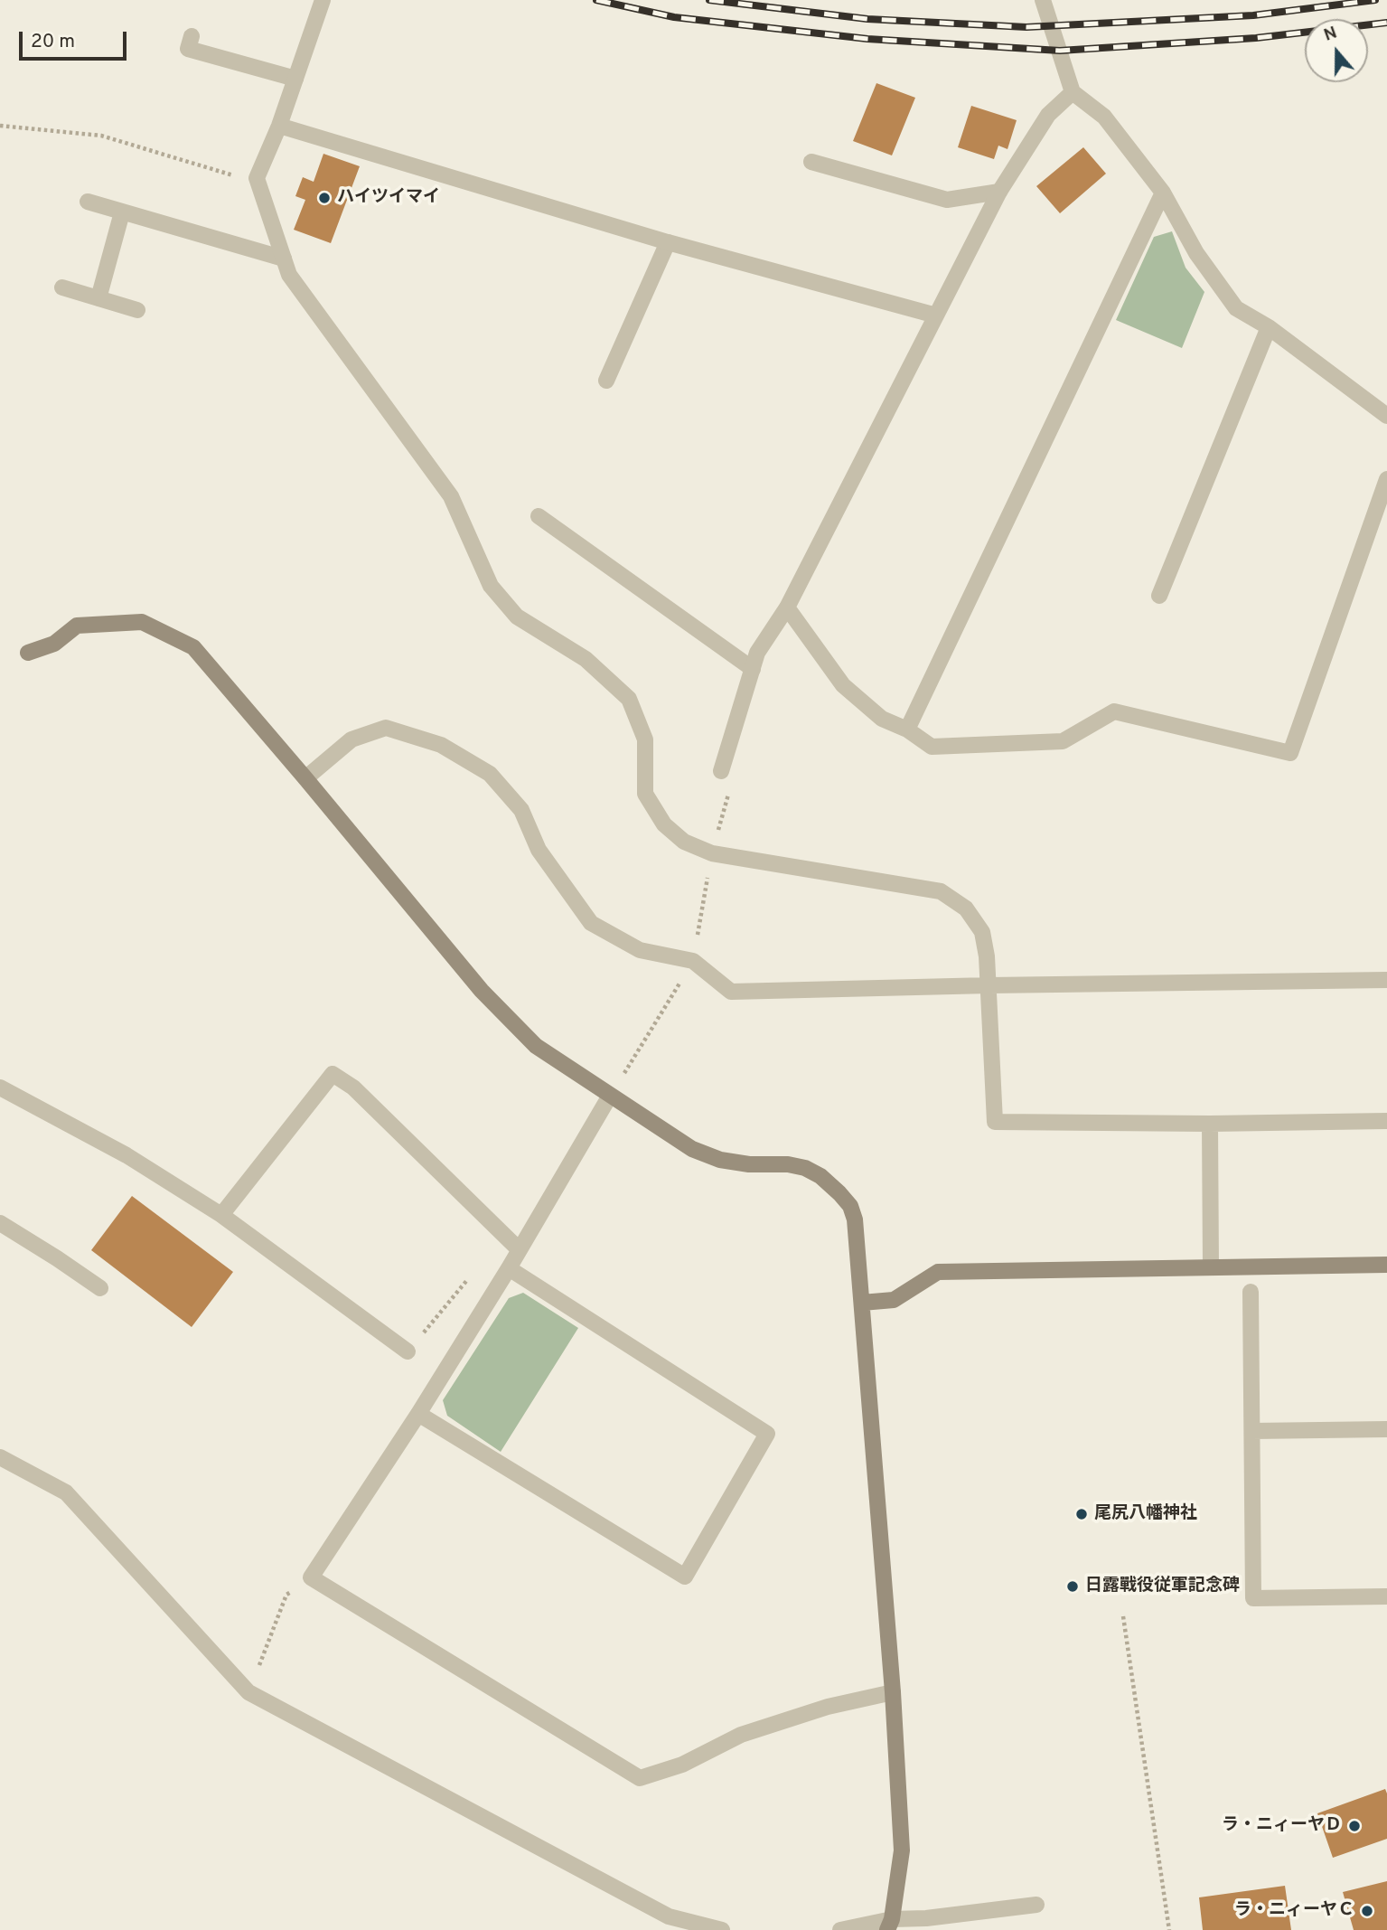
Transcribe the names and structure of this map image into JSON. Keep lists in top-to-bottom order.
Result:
{
  "places": [
    "ハイツイマイ",
    "尾尻八幡神社",
    "日露戰役従軍記念碑",
    "ラ・ニィーヤＤ",
    "ラ・ニィーヤＣ"
  ],
  "scale_bar": "20 m",
  "north": "top"
}
